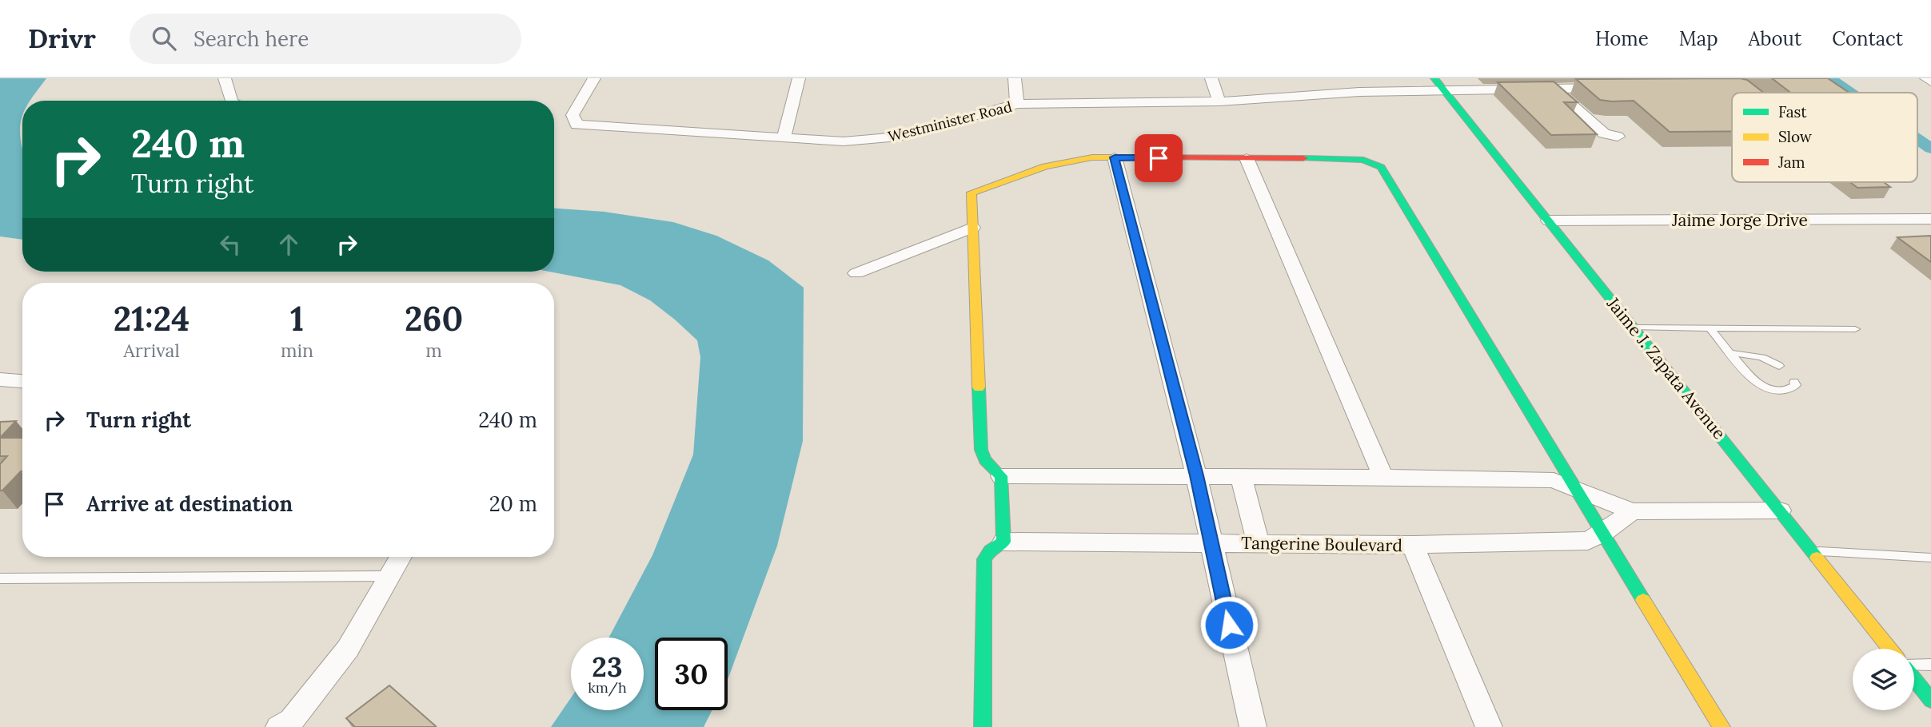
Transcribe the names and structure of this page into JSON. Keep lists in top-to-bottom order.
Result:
{
  "streets": {
    "street": [
      "Westminister Road",
      "Jaime Jorge Drive",
      "Jaime J. Zapata Avenue",
      "Tangerine Boulevard"
    ]
  },
  "crossings": [
    ["Westminister Road", "Jaime J. Zapata Avenue"],
    ["Jaime Jorge Drive", "Jaime J. Zapata Avenue"]
  ],
  "legend": ["Fast", "Slow", "Jam"],
  "page": {
    "header": "Drivr",
    "search": "Search here",
    "nav": [
      "Home",
      "Map",
      "About",
      "Contact"
    ],
    "turn": ["240 m", "Turn right"],
    "eta": [
      "21:24",
      "Arrival",
      "1",
      "min",
      "260",
      "m"
    ],
    "list": [
      {
        "name": "Turn right",
        "value": "240 m"
      },
      {
        "name": "Arrive at destination",
        "value": "20 m"
      }
    ],
    "speed": "23 km/h",
    "limit": "30"
  }
}
